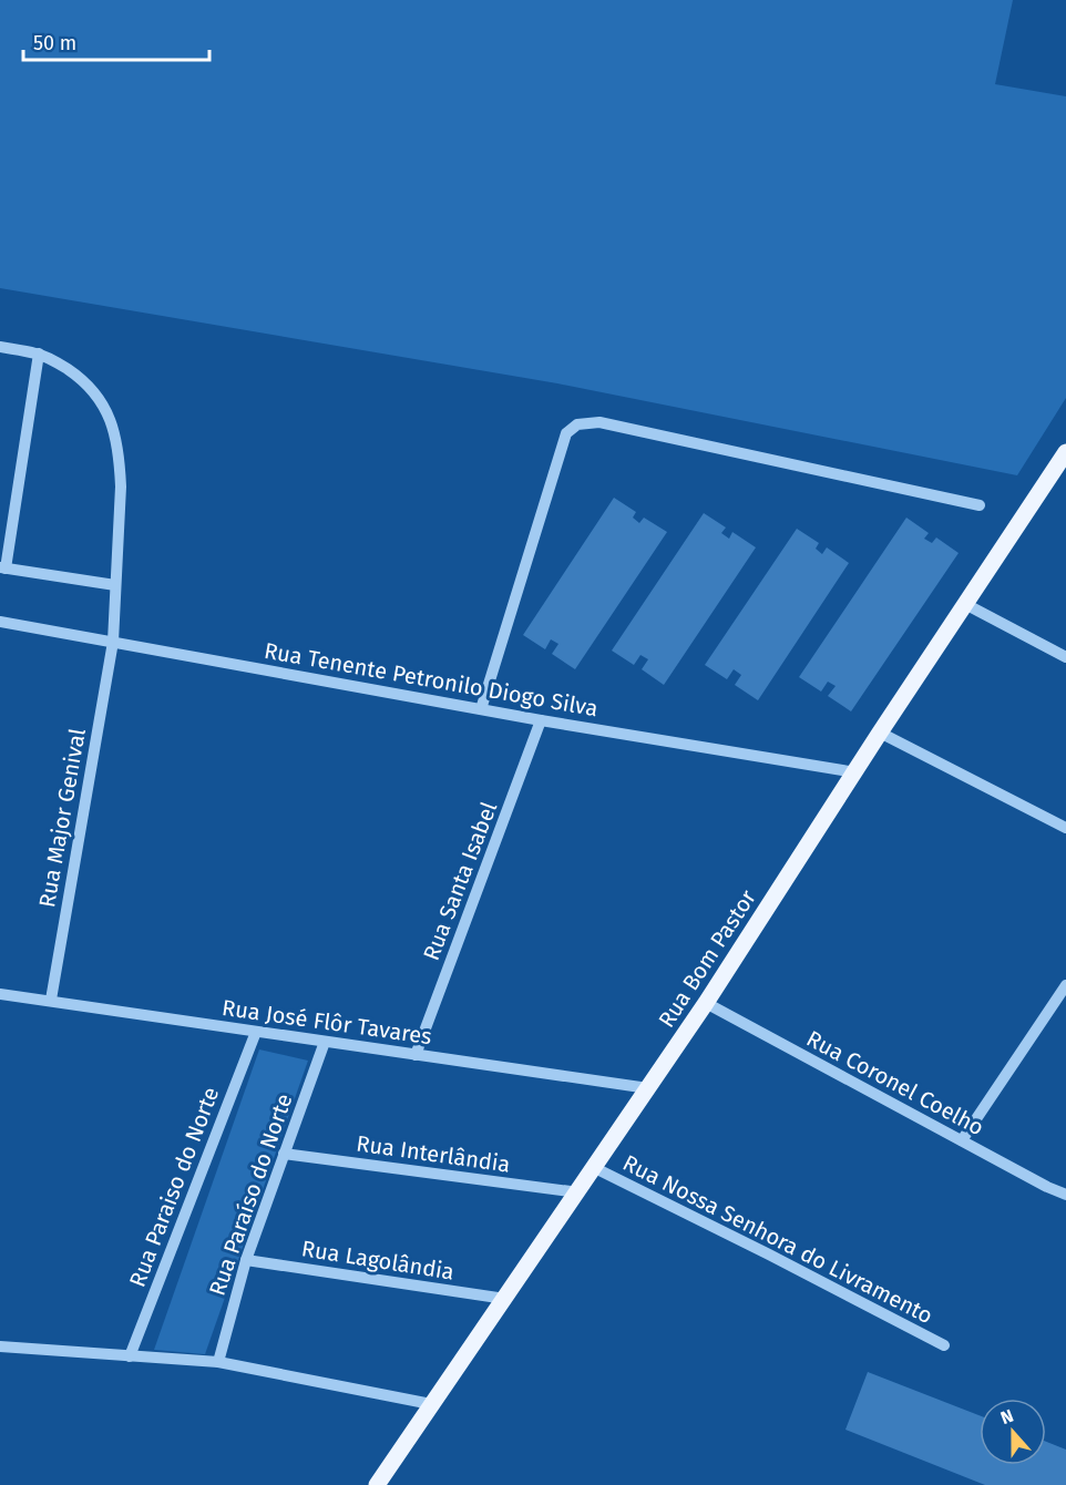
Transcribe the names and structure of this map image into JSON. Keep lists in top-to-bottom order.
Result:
{
  "streets": {
    "main road": ["Rua Bom Pastor"],
    "street": [
      "Rua Tenente Petronilo Diogo Silva",
      "Rua Major Genival",
      "Rua Santa Isabel",
      "Rua José Flôr Tavares",
      "Rua Coronel Coelho",
      "Rua Interlândia",
      "Rua Paraiso do Norte",
      "Rua Paraíso do Norte",
      "Rua Nossa Senhora do Livramento",
      "Rua Lagolândia"
    ]
  },
  "crossings": [
    ["Rua Tenente Petronilo Diogo Silva", "Rua Major Genival"],
    ["Rua Tenente Petronilo Diogo Silva", "Rua Santa Isabel"],
    ["Rua Tenente Petronilo Diogo Silva", "Rua Bom Pastor"],
    ["Rua Major Genival", "Rua José Flôr Tavares"],
    ["Rua Santa Isabel", "Rua José Flôr Tavares"],
    ["Rua Bom Pastor", "Rua José Flôr Tavares"],
    ["Rua Bom Pastor", "Rua Coronel Coelho"],
    ["Rua Bom Pastor", "Rua Interlândia"],
    ["Rua Bom Pastor", "Rua Nossa Senhora do Livramento"],
    ["Rua Bom Pastor", "Rua Lagolândia"],
    ["Rua José Flôr Tavares", "Rua Paraiso do Norte"],
    ["Rua José Flôr Tavares", "Rua Paraíso do Norte"],
    ["Rua Interlândia", "Rua Paraíso do Norte"],
    ["Rua Paraíso do Norte", "Rua Lagolândia"]
  ],
  "scale_bar": "50 m",
  "north": "top"
}
